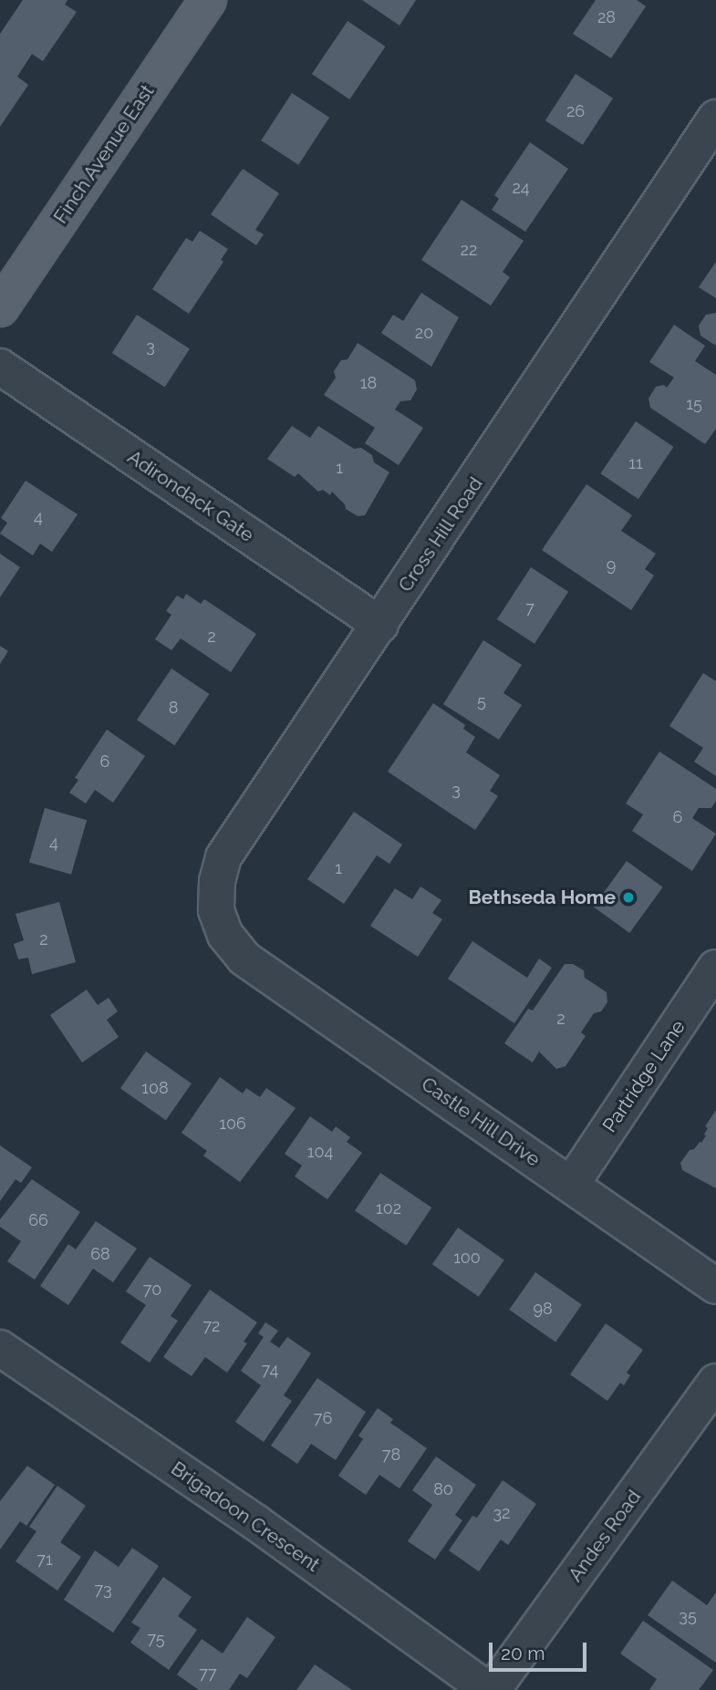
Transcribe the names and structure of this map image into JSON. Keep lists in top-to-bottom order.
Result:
{
  "streets": {
    "main road": ["Finch Avenue East"],
    "street": [
      "Adirondack Gate",
      "Cross Hill Road",
      "Partridge Lane",
      "Castle Hill Drive",
      "Brigadoon Crescent",
      "Andes Road"
    ]
  },
  "crossings": [
    ["Adirondack Gate", "Cross Hill Road"],
    ["Cross Hill Road", "Castle Hill Drive"],
    ["Partridge Lane", "Castle Hill Drive"],
    ["Brigadoon Crescent", "Andes Road"]
  ],
  "places": ["Bethseda Home"],
  "house_numbers": [
    "28",
    "26",
    "24",
    "22",
    "20",
    "3",
    "18",
    "15",
    "11",
    "1",
    "4",
    "9",
    "7",
    "2",
    "5",
    "8",
    "6",
    "3",
    "6",
    "4",
    "1",
    "2",
    "2",
    "108",
    "106",
    "104",
    "102",
    "66",
    "68",
    "100",
    "70",
    "98",
    "72",
    "74",
    "76",
    "78",
    "80",
    "32",
    "71",
    "73",
    "35",
    "75",
    "77"
  ],
  "scale_bar": "20 m"
}
